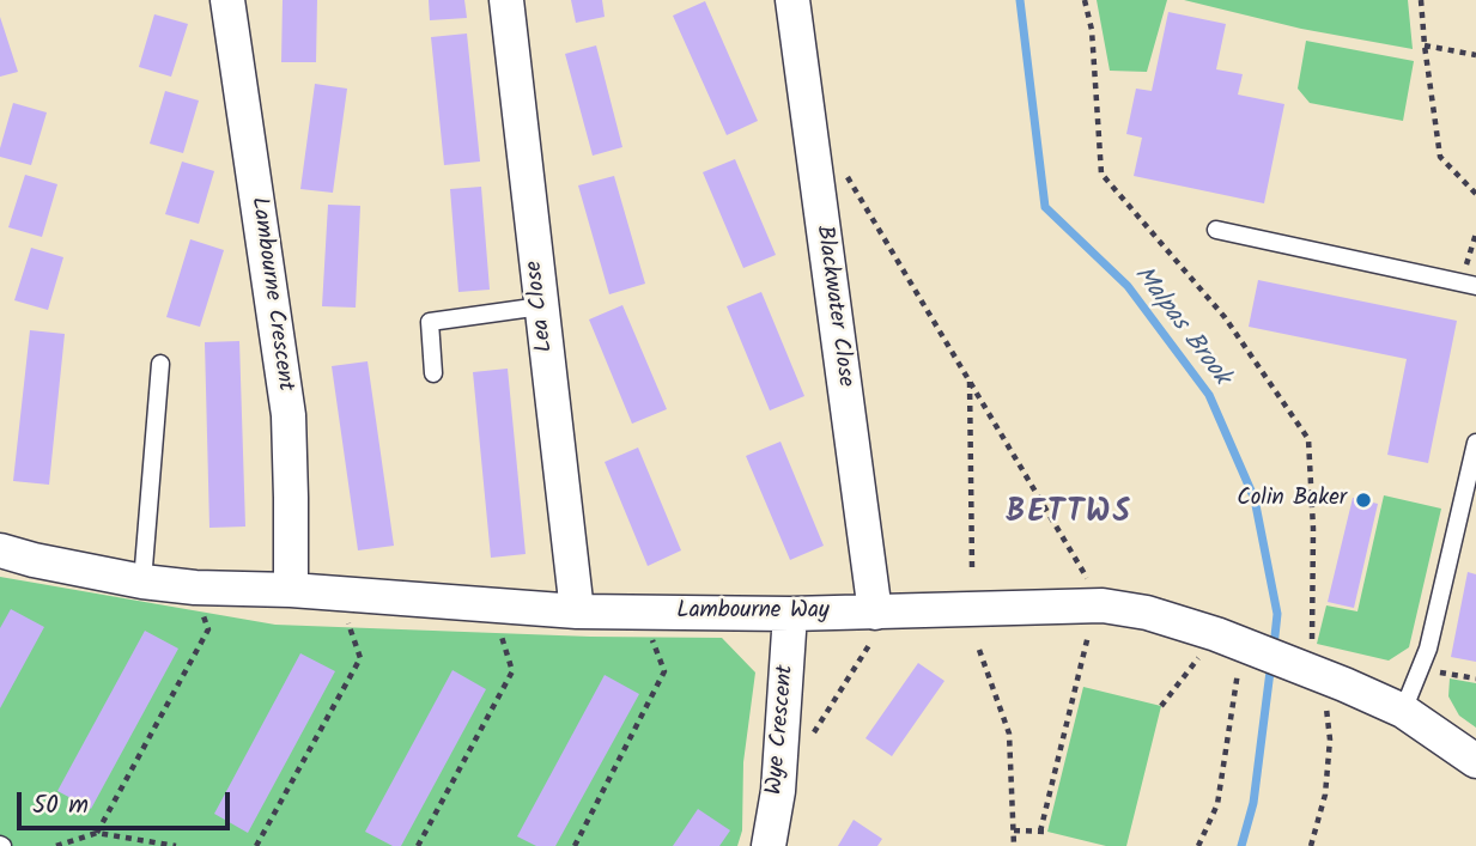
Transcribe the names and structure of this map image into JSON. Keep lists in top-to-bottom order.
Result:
{
  "streets": {
    "street": [
      "Lambourne Crescent",
      "Lea Close",
      "Blackwater Close",
      "Lambourne Way",
      "Wye Crescent"
    ]
  },
  "crossings": [
    ["Lambourne Crescent", "Lambourne Way"],
    ["Lea Close", "Lambourne Way"],
    ["Blackwater Close", "Lambourne Way"],
    ["Lambourne Way", "Wye Crescent"]
  ],
  "districts": ["BETTWS"],
  "water": ["Malpas Brook"],
  "places": ["Colin Baker"],
  "scale_bar": "50 m"
}
